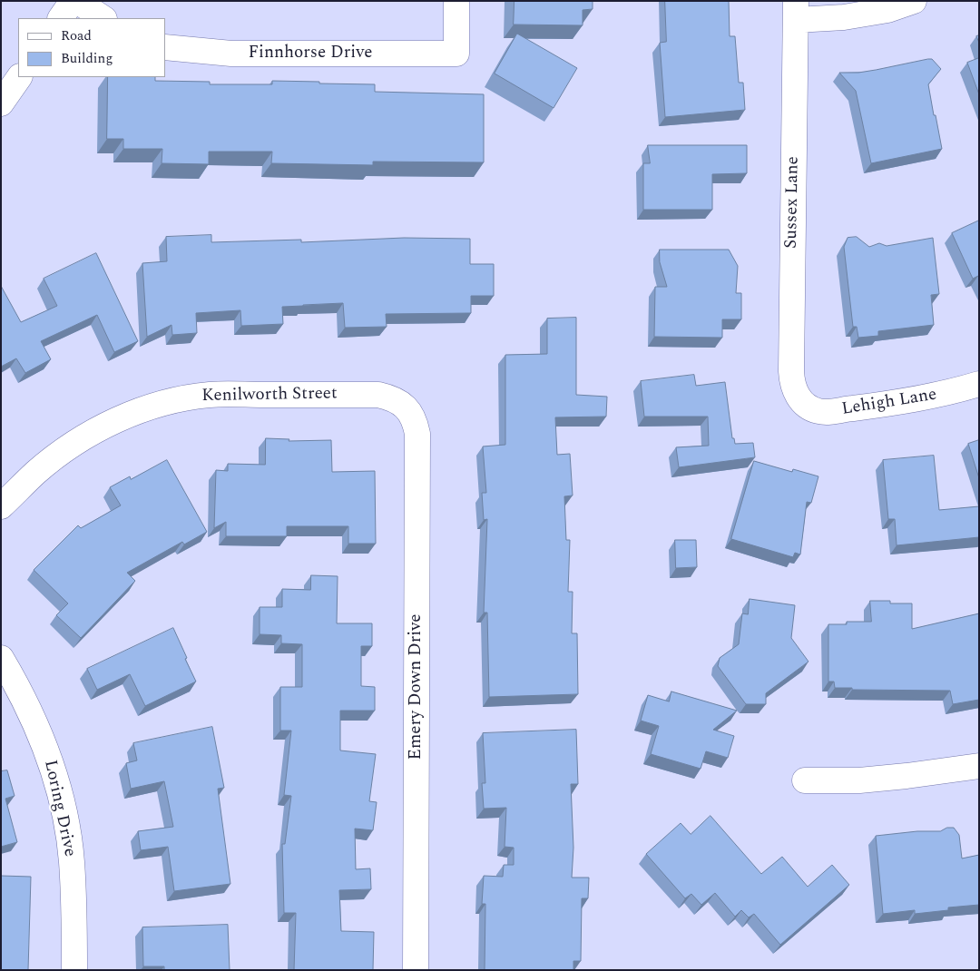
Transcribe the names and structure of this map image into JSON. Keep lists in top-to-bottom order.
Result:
{
  "streets": {
    "street": [
      "Finnhorse Drive",
      "Sussex Lane",
      "Kenilworth Street",
      "Lehigh Lane",
      "Emery Down Drive",
      "Loring Drive"
    ]
  },
  "crossings": [
    ["Sussex Lane", "Lehigh Lane"],
    ["Kenilworth Street", "Emery Down Drive"]
  ],
  "legend": ["Road", "Building"]
}
